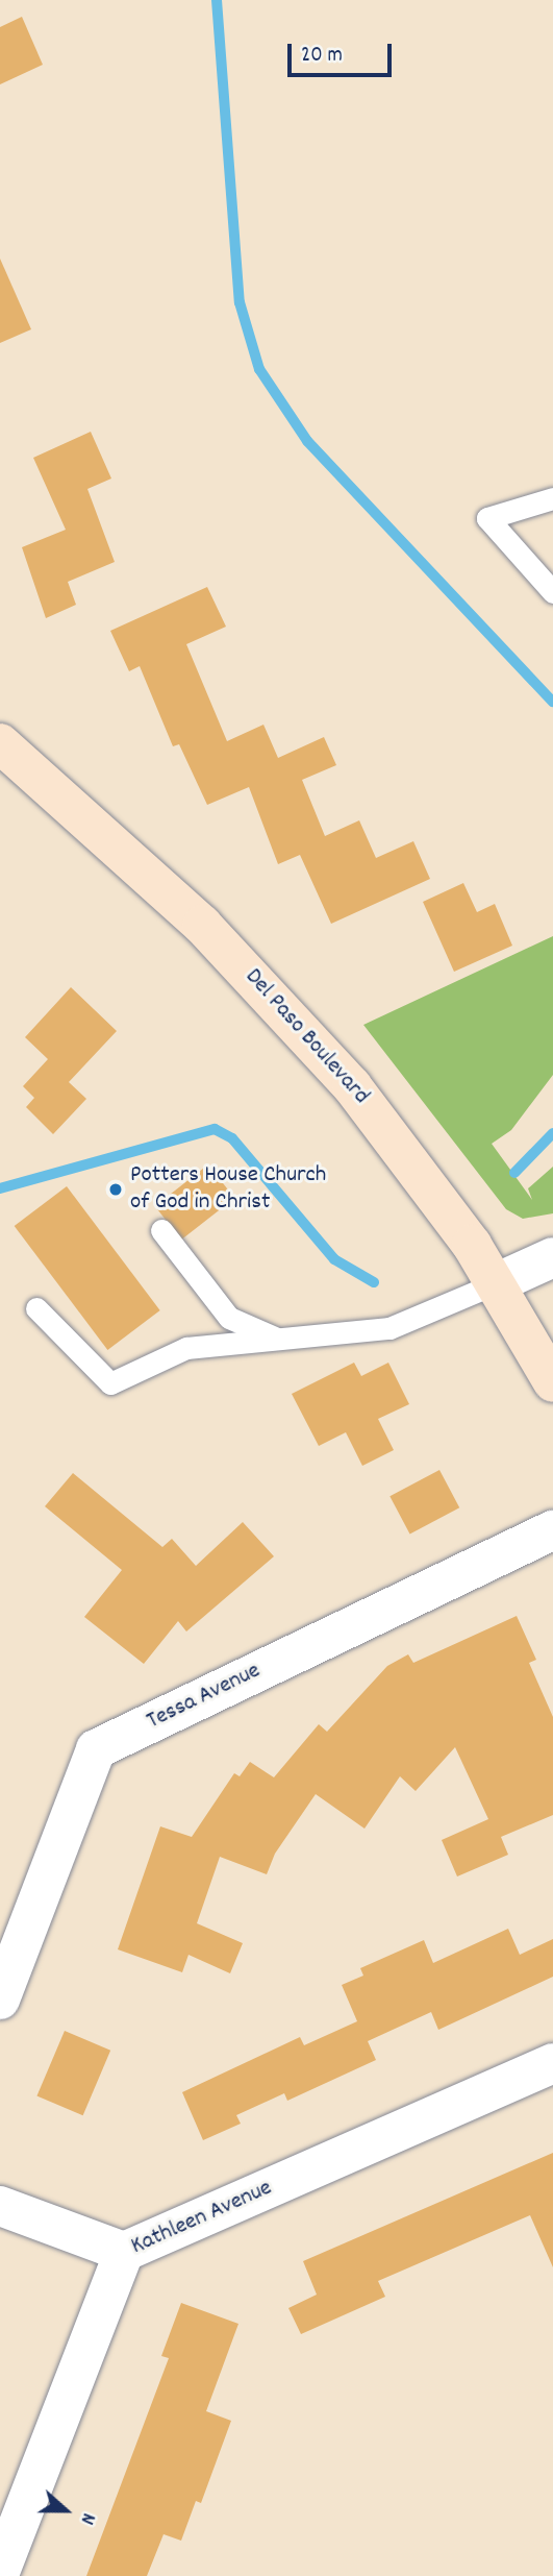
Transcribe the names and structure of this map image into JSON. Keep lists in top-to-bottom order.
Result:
{
  "streets": {
    "main road": ["Del Paso Boulevard"],
    "street": ["Tessa Avenue", "Kathleen Avenue"]
  },
  "places": ["Potters House Church of God in Christ"],
  "scale_bar": "20 m",
  "north": "right"
}
